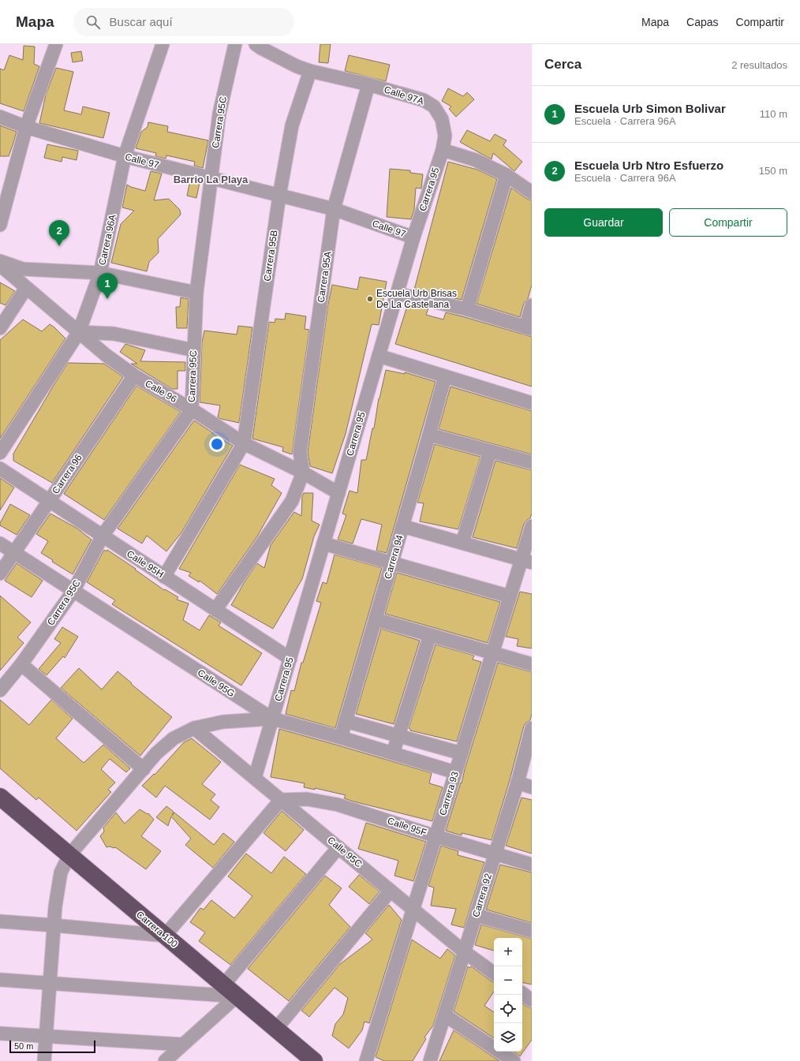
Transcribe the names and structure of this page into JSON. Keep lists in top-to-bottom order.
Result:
{
  "streets": {
    "highway": ["Carrera 100"],
    "street": [
      "Calle 97A",
      "Carrera 95C",
      "Calle 97",
      "Carrera 95",
      "Carrera 96A",
      "Carrera 95B",
      "Carrera 95A",
      "Calle 96",
      "Carrera 96",
      "Carrera 94",
      "Calle 95H",
      "Calle 95G",
      "Carrera 93",
      "Calle 95F",
      "Calle 95C",
      "Carrera 92"
    ]
  },
  "crossings": [
    ["Calle 97A", "Carrera 95"],
    ["Calle 97A", "Carrera 95B"],
    ["Calle 97A", "Carrera 95A"],
    ["Carrera 95C", "Calle 97"],
    ["Carrera 95C", "Calle 96"],
    ["Carrera 95C", "Calle 95H"],
    ["Carrera 95C", "Calle 95G"],
    ["Calle 97", "Carrera 95"],
    ["Calle 97", "Carrera 96A"],
    ["Calle 97", "Carrera 95B"],
    ["Calle 97", "Carrera 95A"],
    ["Carrera 95", "Calle 96"],
    ["Carrera 95", "Calle 95H"],
    ["Carrera 95", "Calle 95G"],
    ["Carrera 95", "Calle 95C"],
    ["Carrera 96A", "Calle 96"],
    ["Carrera 95B", "Calle 96"],
    ["Carrera 95A", "Calle 96"],
    ["Calle 96", "Carrera 96"],
    ["Carrera 96", "Calle 95H"],
    ["Carrera 96", "Calle 95G"],
    ["Carrera 94", "Calle 95G"],
    ["Calle 95G", "Carrera 93"],
    ["Carrera 93", "Calle 95F"],
    ["Carrera 93", "Calle 95C"],
    ["Calle 95F", "Calle 95C"],
    ["Calle 95F", "Carrera 92"],
    ["Calle 95C", "Carrera 92"]
  ],
  "districts": ["Barrio La Playa"],
  "places": ["Escuela Urb Brisas De La Castellana"],
  "scale_bar": "50 m",
  "page": {
    "header": "Mapa",
    "search": "Buscar aquí",
    "nav": ["Mapa", "Capas", "Compartir"],
    "heading": ["Cerca", "2 resultados"],
    "list": [
      {
        "mark": "1",
        "name": "Escuela Urb Simon Bolivar",
        "note": "Escuela · Carrera 96A",
        "value": "110 m"
      },
      {
        "mark": "2",
        "name": "Escuela Urb Ntro Esfuerzo",
        "note": "Escuela · Carrera 96A",
        "value": "150 m"
      }
    ],
    "buttons": ["Guardar", "Compartir"],
    "pins": ["2", "1"],
    "map_buttons": ["+", "−"],
    "scale": "50 m"
  }
}
